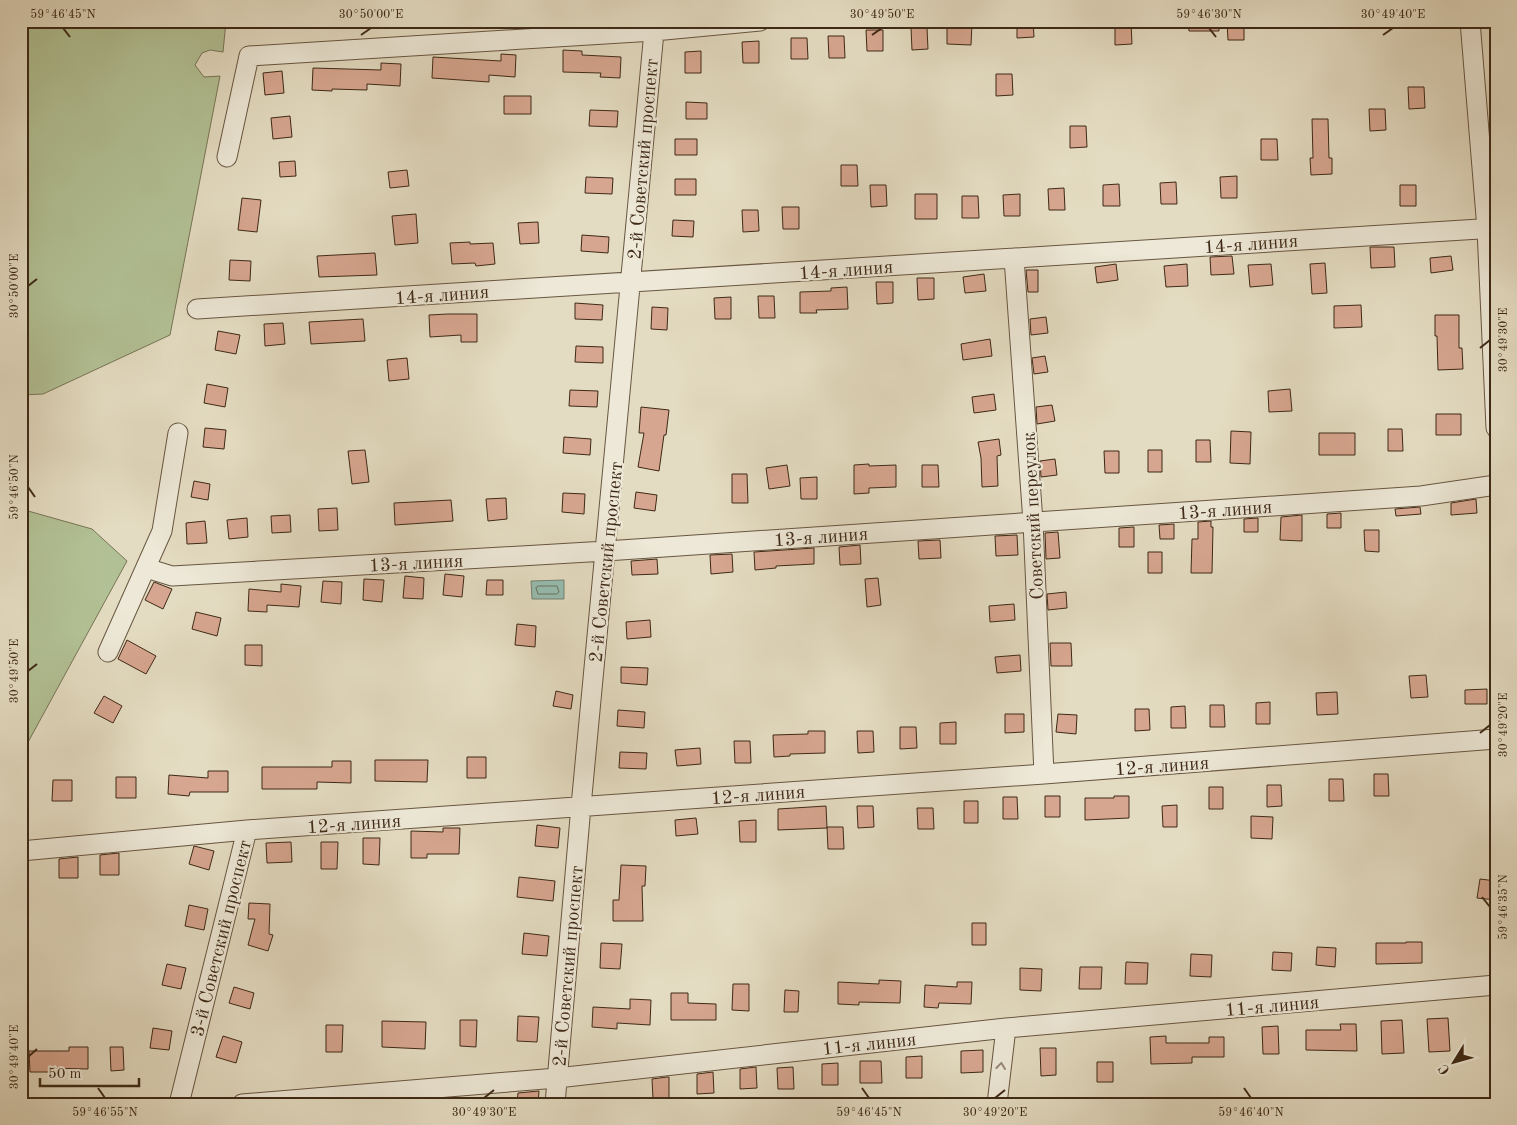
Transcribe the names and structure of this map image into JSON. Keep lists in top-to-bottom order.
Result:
{
  "streets": {
    "street": [
      "2-й Советский проспект",
      "14-я линия",
      "13-я линия",
      "Советский переулок",
      "12-я линия",
      "3-й Советский проспект",
      "11-я линия"
    ]
  },
  "crossings": [
    ["2-й Советский проспект", "14-я линия"],
    ["2-й Советский проспект", "13-я линия"],
    ["2-й Советский проспект", "12-я линия"],
    ["2-й Советский проспект", "11-я линия"],
    ["14-я линия", "Советский переулок"],
    ["13-я линия", "Советский переулок"],
    ["Советский переулок", "12-я линия"],
    ["12-я линия", "3-й Советский проспект"]
  ],
  "scale_bar": "50 m",
  "north": "bottom left",
  "coordinates": [
    "59°46'45\"N",
    "30°50'00\"E",
    "30°49'50\"E",
    "59°46'30\"N",
    "30°49'40\"E",
    "30°49'30\"E",
    "59°46'50\"N",
    "30°49'20\"E",
    "59°46'35\"N",
    "59°46'55\"N",
    "59°46'40\"N"
  ]
}
